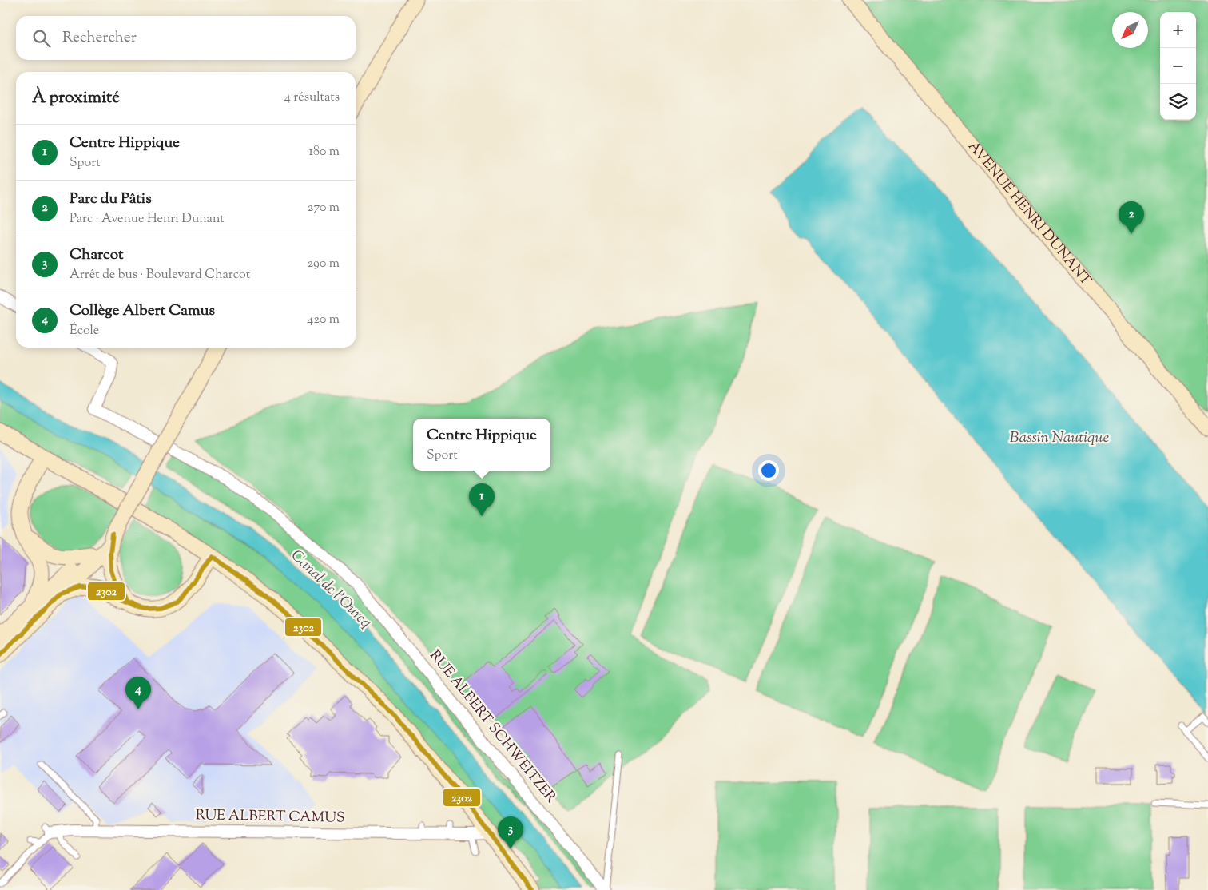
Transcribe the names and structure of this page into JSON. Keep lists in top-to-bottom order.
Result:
{
  "streets": {
    "street": ["AVENUE HENRI DUNANT", "RUE ALBERT SCHWEITZER", "RUE ALBERT CAMUS"]
  },
  "water": ["Bassin Nautique", "Canal de l'Ourcq"],
  "lines": ["transit line 2302"],
  "north": "bottom left",
  "page": {
    "map_buttons": ["+", "−"],
    "search": "Rechercher",
    "heading": ["À proximité", "4 résultats"],
    "list": [
      {
        "mark": "1",
        "name": "Centre Hippique",
        "note": "Sport",
        "value": "180 m"
      },
      {
        "mark": "2",
        "name": "Parc du Pâtis",
        "note": "Parc · Avenue Henri Dunant",
        "value": "270 m"
      },
      {
        "mark": "3",
        "name": "Charcot",
        "note": "Arrêt de bus · Boulevard Charcot",
        "value": "290 m"
      },
      {
        "mark": "4",
        "name": "Collège Albert Camus",
        "note": "École",
        "value": "420 m"
      }
    ],
    "pins": [
      "2",
      "1",
      "4",
      "3"
    ],
    "popup": ["Centre Hippique", "Sport"]
  }
}
